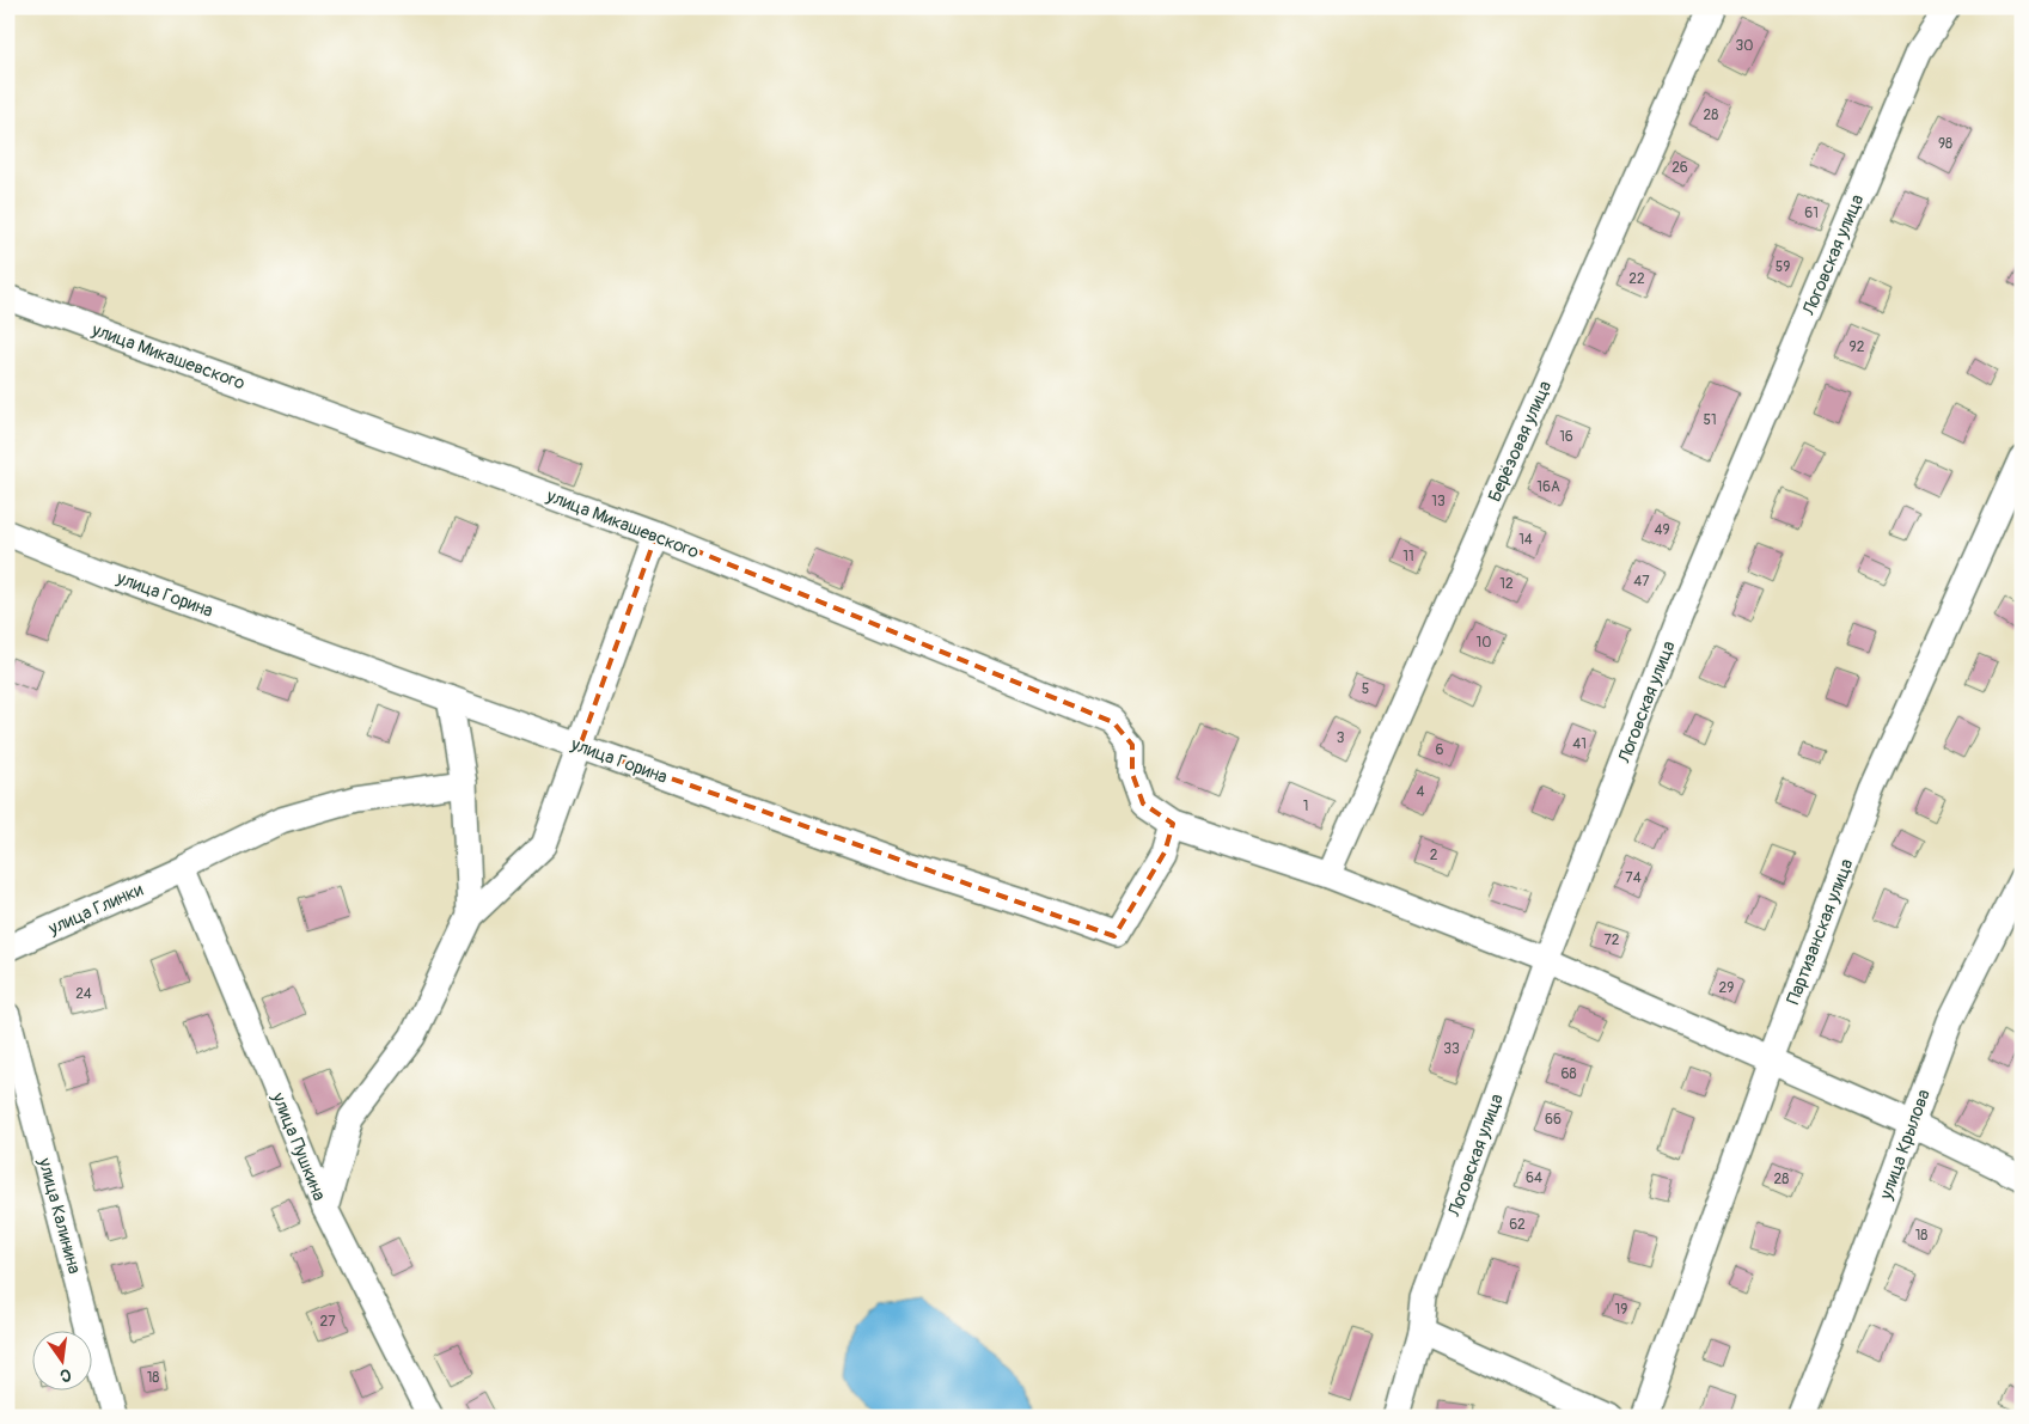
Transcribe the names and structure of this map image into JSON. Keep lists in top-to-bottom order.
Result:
{
  "streets": {
    "street": [
      "Логовская улица",
      "улица Микашевского",
      "Берёзовая улица",
      "улица Горина",
      "улица Глинки",
      "Партизанская улица",
      "улица Крылова",
      "улица Пушкина",
      "улица Калинина"
    ]
  },
  "crossings": [
    ["Логовская улица", "улица Микашевского"],
    ["улица Микашевского", "Берёзовая улица"],
    ["улица Микашевского", "улица Горина"],
    ["улица Микашевского", "Партизанская улица"],
    ["улица Микашевского", "улица Крылова"],
    ["улица Глинки", "улица Пушкина"]
  ],
  "house_numbers": [
    "30",
    "28",
    "98",
    "26",
    "61",
    "59",
    "22",
    "92",
    "51",
    "16",
    "16А",
    "13",
    "49",
    "14",
    "11",
    "47",
    "12",
    "10",
    "5",
    "3",
    "41",
    "6",
    "4",
    "1",
    "2",
    "74",
    "72",
    "29",
    "24",
    "33",
    "68",
    "66",
    "64",
    "28",
    "62",
    "18",
    "19",
    "27",
    "18"
  ],
  "north": "bottom"
}
